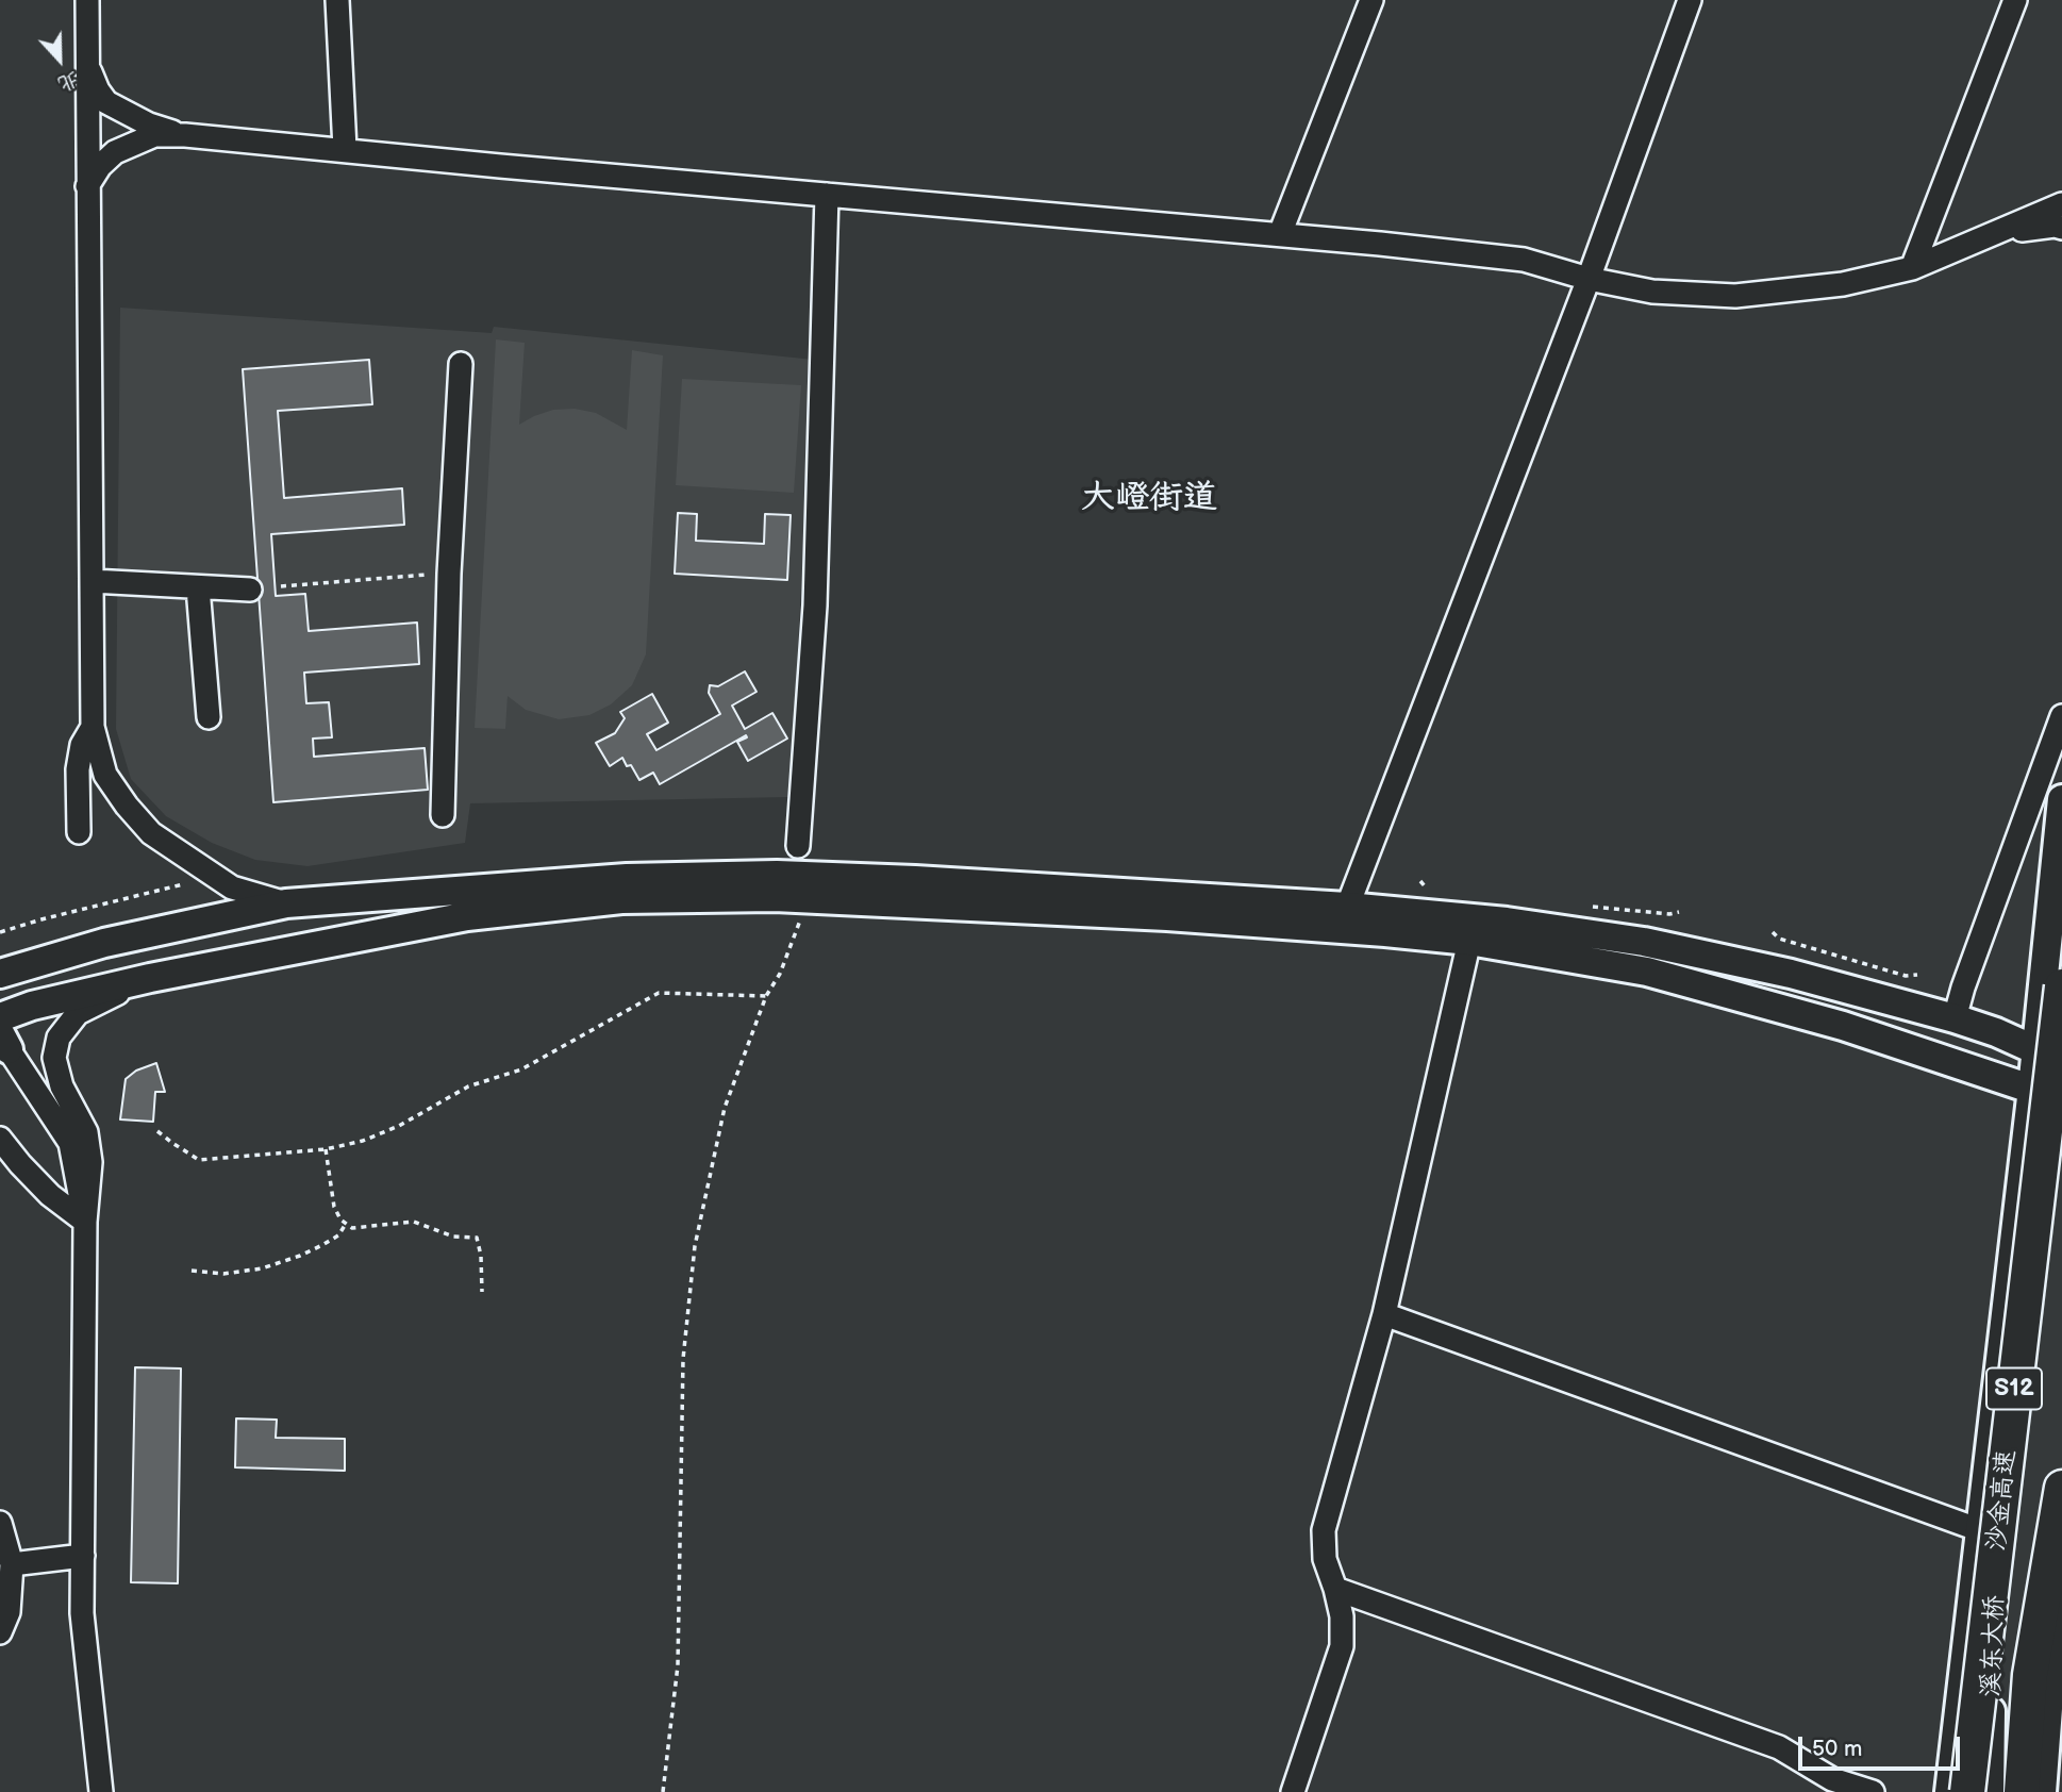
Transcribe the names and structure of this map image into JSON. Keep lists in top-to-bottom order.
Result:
{
  "streets": {
    "highway": ["S12", "沙金高速"],
    "main road": ["溪东大桥"]
  },
  "crossings": [
    ["沙金高速", "溪东大桥"]
  ],
  "districts": ["大嶝街道"],
  "scale_bar": "50 m",
  "north": "bottom"
}
